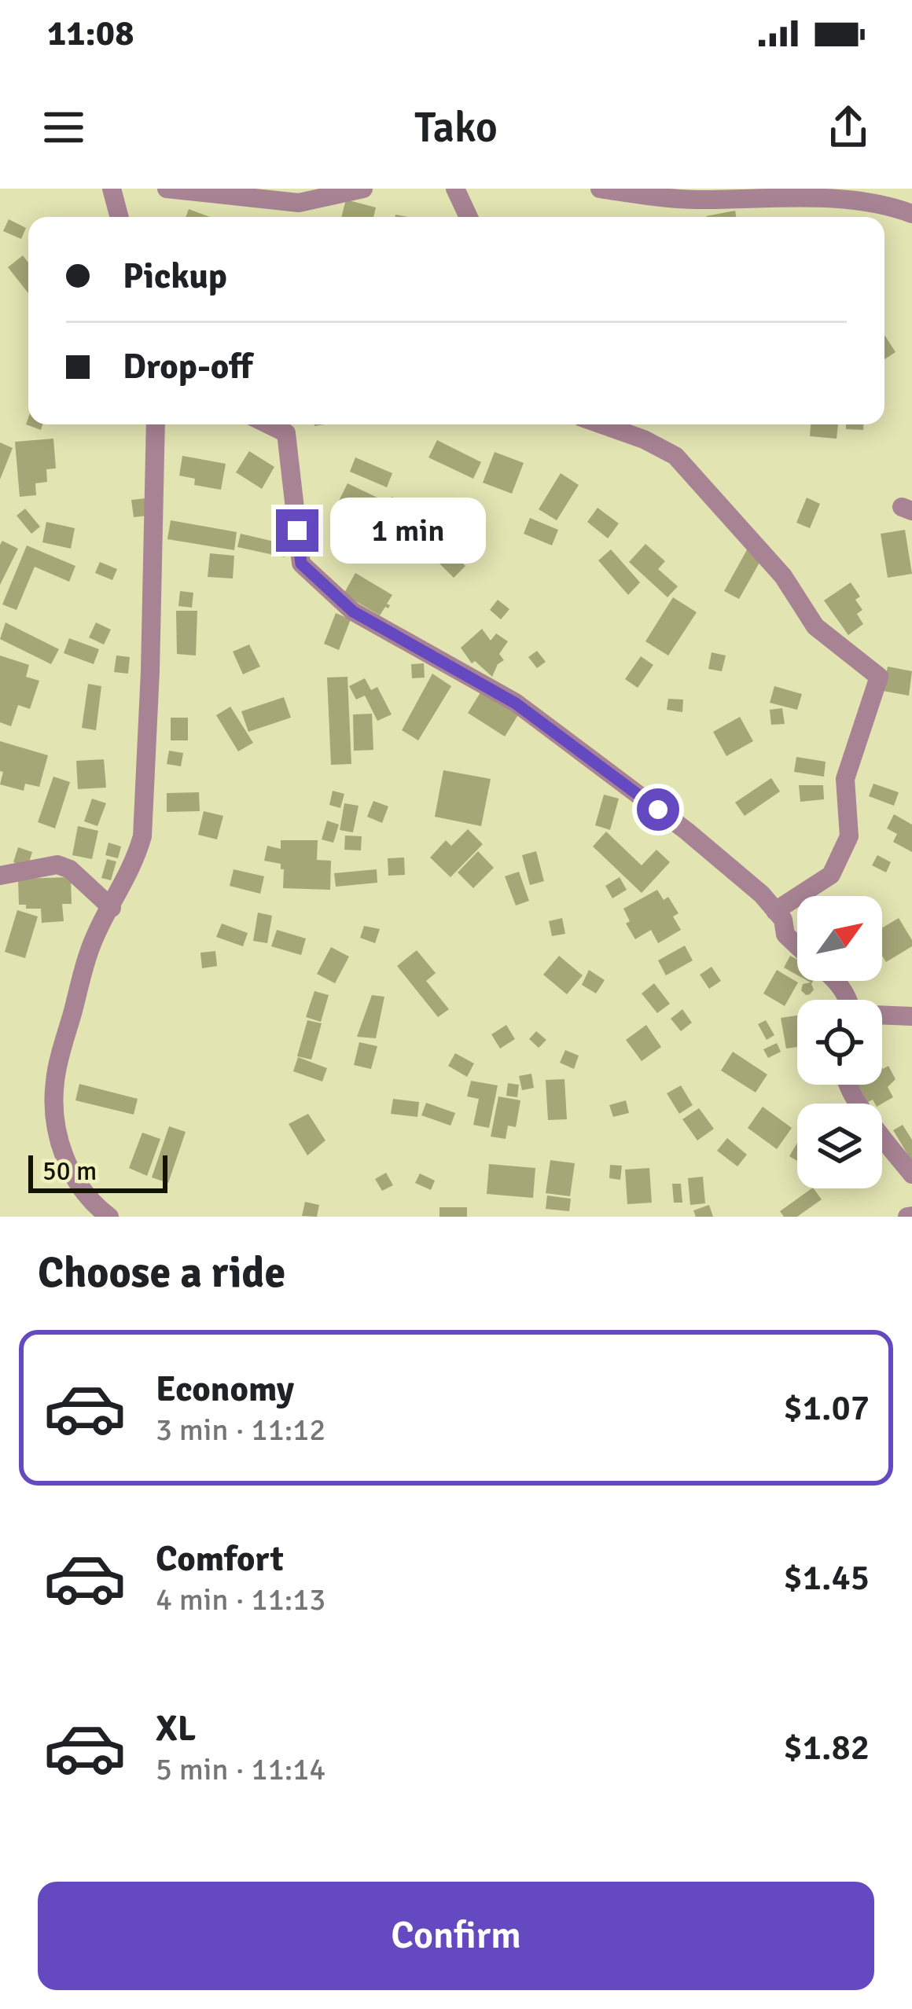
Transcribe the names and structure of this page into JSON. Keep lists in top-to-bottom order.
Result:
{
  "scale_bar": "50 m",
  "north": "top right",
  "page": {
    "status": "11:08",
    "header": "Tako",
    "banner": ["Pickup", "Drop-off"],
    "bubble": "1 min",
    "scale": "50 m",
    "heading": "Choose a ride",
    "list": [
      {
        "name": "Economy",
        "note": "3 min · 11:12",
        "value": "$1.07"
      },
      {
        "name": "Comfort",
        "note": "4 min · 11:13",
        "value": "$1.45"
      },
      {
        "name": "XL",
        "note": "5 min · 11:14",
        "value": "$1.82"
      }
    ],
    "buttons": "Confirm"
  }
}
